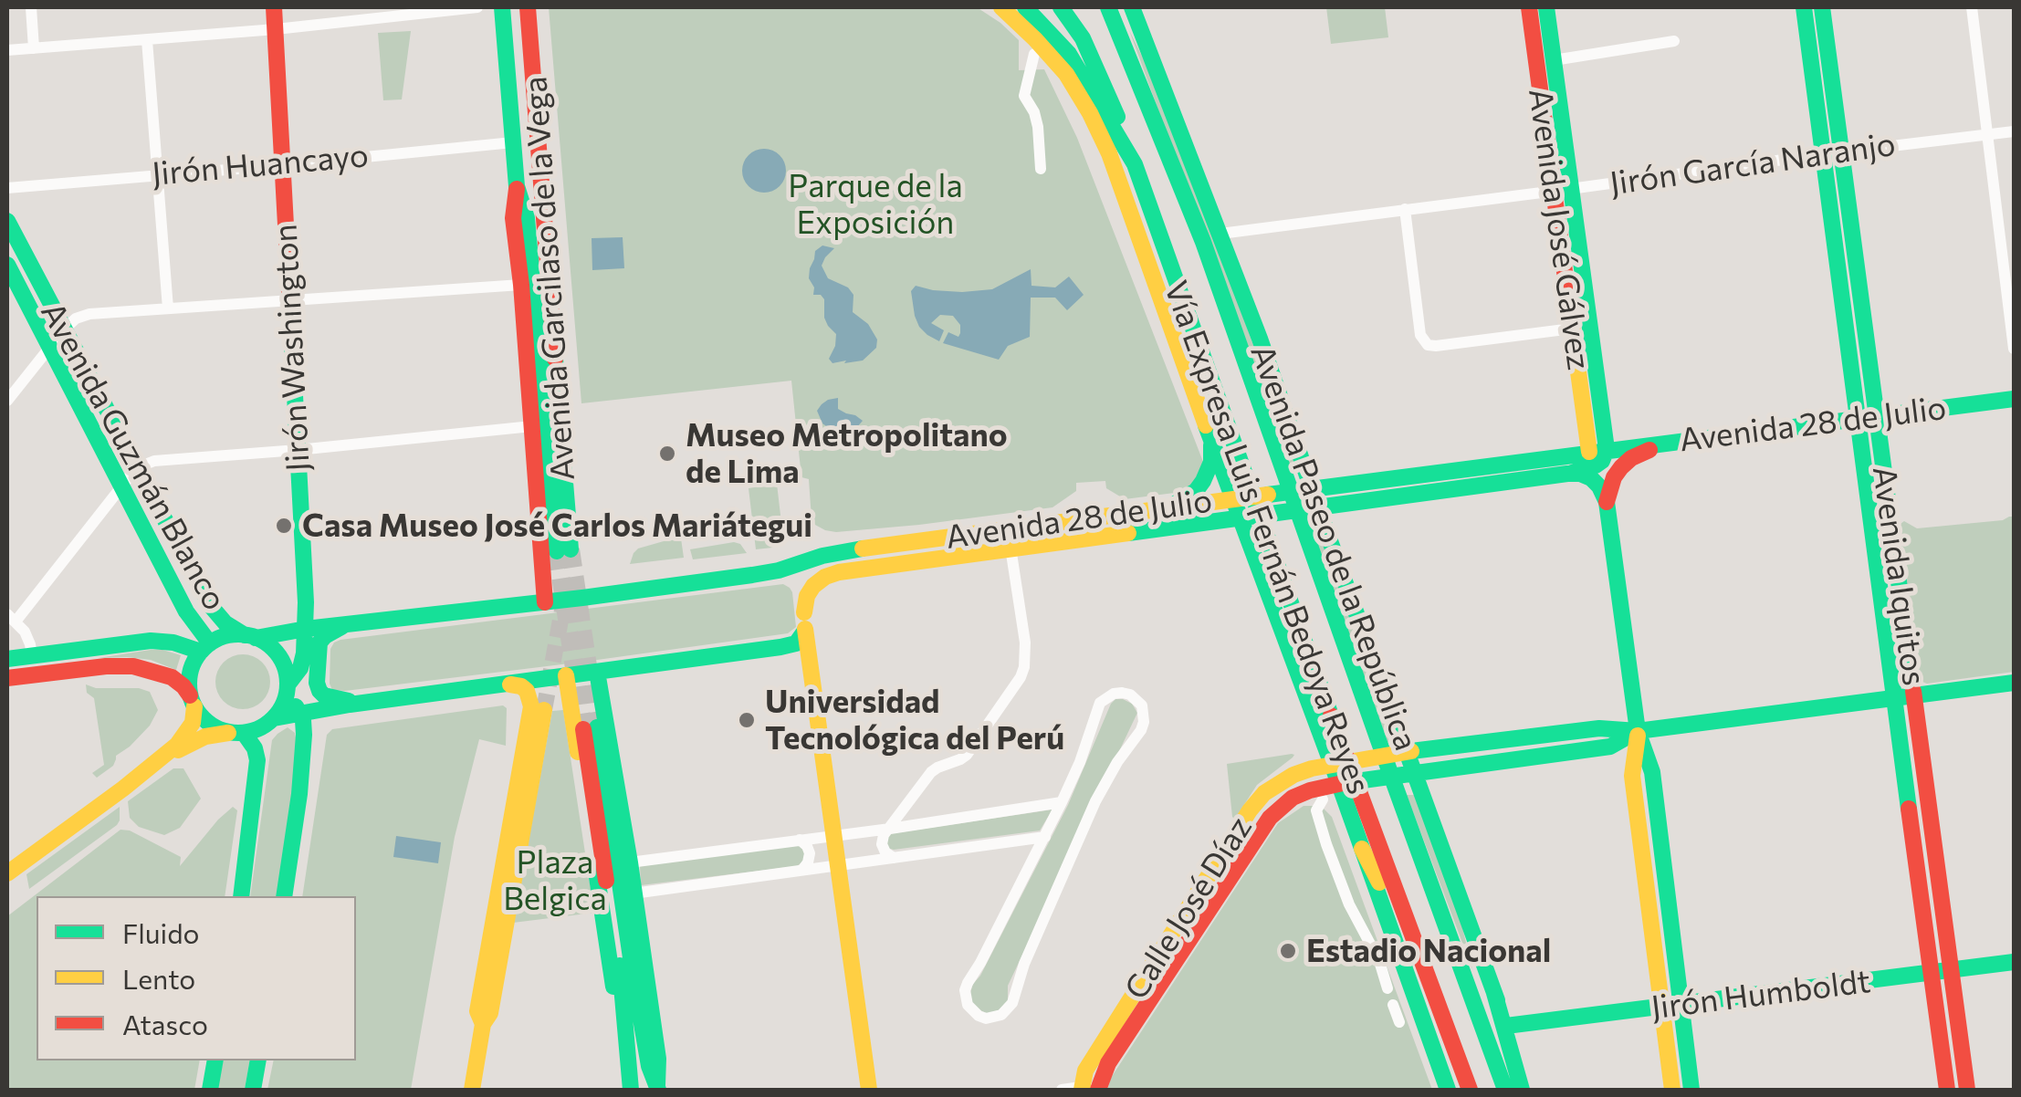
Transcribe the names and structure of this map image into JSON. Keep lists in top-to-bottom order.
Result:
{
  "streets": {
    "main road": [
      "Avenida José Gálvez",
      "Avenida Garcilaso de la Vega",
      "Jirón Washington",
      "Avenida 28 de Julio",
      "Avenida Guzmán Blanco",
      "Vía Expresa Luis Fernán Bedoya Reyes",
      "Avenida Paseo de la República",
      "Avenida Iquitos",
      "Calle José Díaz",
      "Jirón Humboldt"
    ],
    "street": ["Jirón García Naranjo", "Jirón Huancayo"]
  },
  "crossings": [
    ["Jirón García Naranjo", "Avenida José Gálvez"],
    ["Jirón García Naranjo", "Avenida Paseo de la República"],
    ["Jirón García Naranjo", "Avenida Iquitos"],
    ["Jirón Huancayo", "Avenida Garcilaso de la Vega"],
    ["Jirón Huancayo", "Jirón Washington"],
    ["Avenida José Gálvez", "Avenida 28 de Julio"],
    ["Avenida Garcilaso de la Vega", "Avenida 28 de Julio"],
    ["Jirón Washington", "Avenida 28 de Julio"],
    ["Jirón Washington", "Avenida Guzmán Blanco"],
    ["Avenida 28 de Julio", "Avenida Guzmán Blanco"],
    ["Avenida 28 de Julio", "Avenida Paseo de la República"],
    ["Avenida 28 de Julio", "Avenida Iquitos"],
    ["Avenida Paseo de la República", "Calle José Díaz"],
    ["Avenida Paseo de la República", "Jirón Humboldt"],
    ["Avenida Iquitos", "Jirón Humboldt"]
  ],
  "parks": ["Parque de la Exposición", "Plaza Belgica"],
  "places": [
    "Museo Metropolitano de Lima",
    "Casa Museo José Carlos Mariátegui",
    "Universidad Tecnológica del Perú",
    "Estadio Nacional"
  ],
  "legend": ["Fluido", "Lento", "Atasco"]
}
